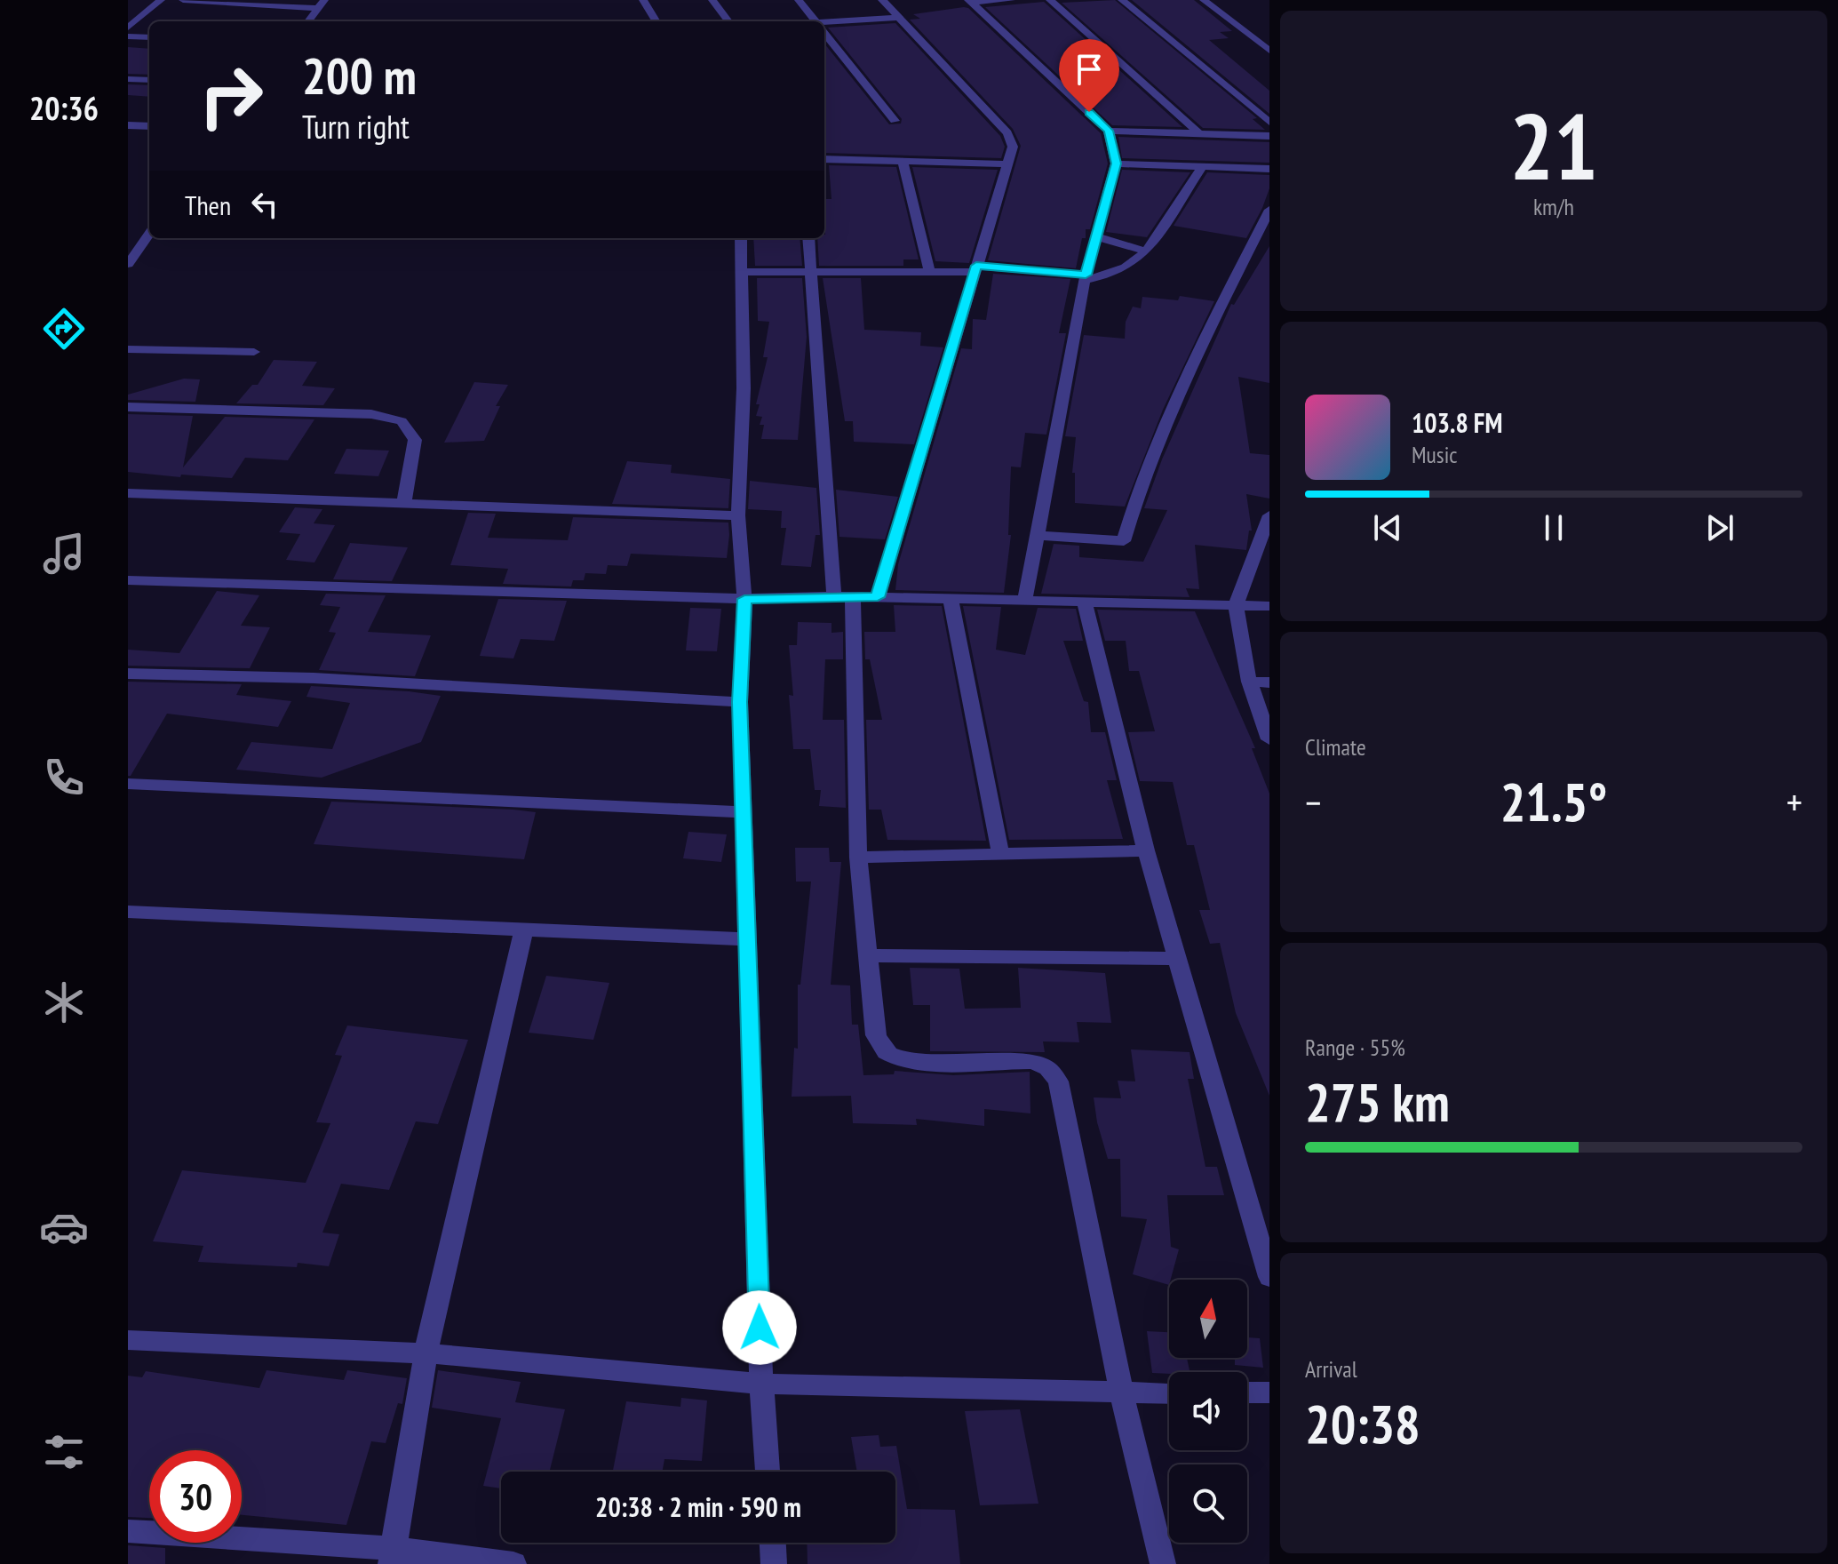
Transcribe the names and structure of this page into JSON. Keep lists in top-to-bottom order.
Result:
{
  "north": "top",
  "page": {
    "tabs": "20:36",
    "tile": [
      ["21", "km/h"],
      "Climate",
      ["Range · 55%", "275 km"],
      ["Arrival", "20:38"]
    ],
    "turn": ["200 m", "Turn right"],
    "then": "Then",
    "song": ["103.8 FM", "Music"],
    "heat": ["−", "21.5°", "+"],
    "limit": "30",
    "trip": "20:38 · 2 min · 590 m"
  }
}
